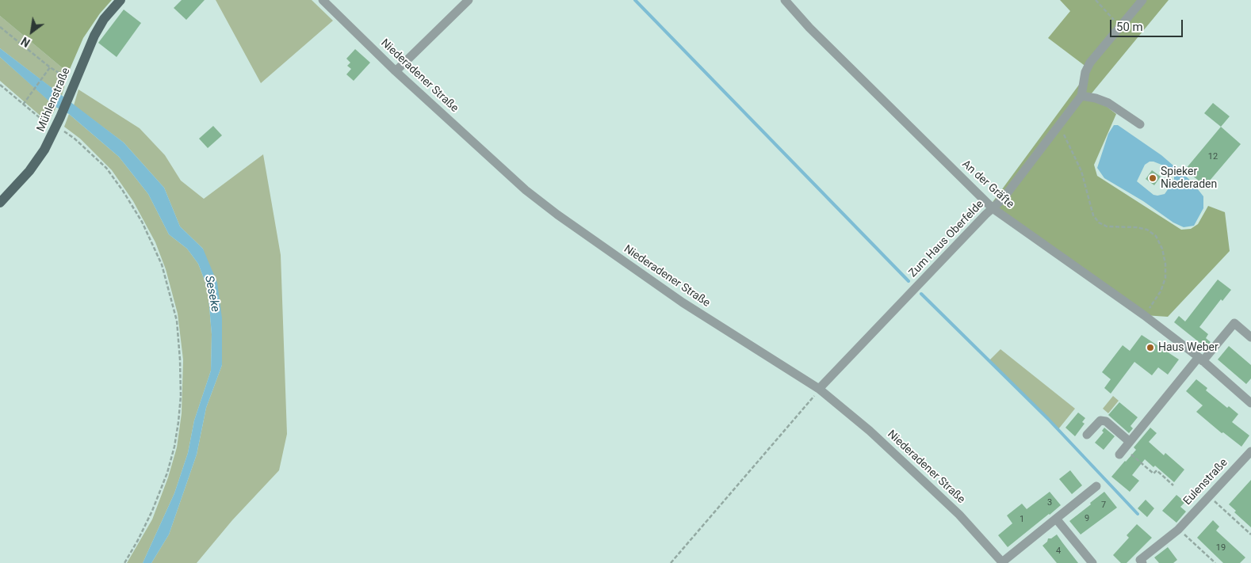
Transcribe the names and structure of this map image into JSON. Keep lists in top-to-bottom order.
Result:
{
  "streets": {
    "main road": ["Mühlenstraße"],
    "street": [
      "Niederadener Straße",
      "An der Gräfte",
      "Zum Haus Oberfelde",
      "Eulenstraße"
    ]
  },
  "crossings": [
    ["Niederadener Straße", "Zum Haus Oberfelde"],
    ["An der Gräfte", "Zum Haus Oberfelde"]
  ],
  "water": ["Seseke"],
  "places": ["Spieker Niederaden", "Haus Weber"],
  "house_numbers": [
    "12",
    "3",
    "7",
    "9",
    "1",
    "19",
    "4"
  ],
  "scale_bar": "50 m",
  "north": "bottom left"
}
